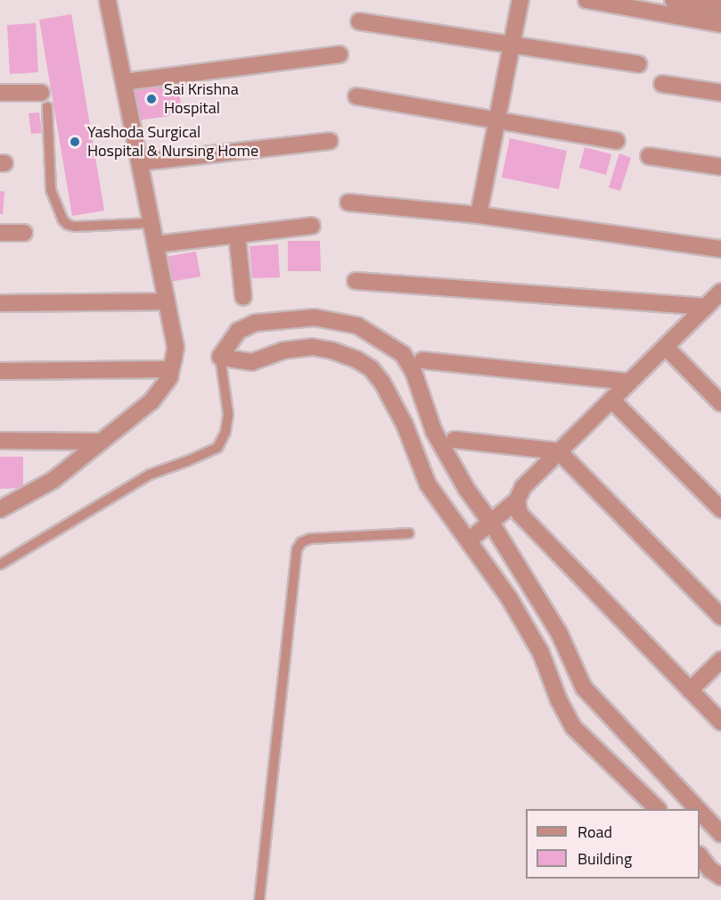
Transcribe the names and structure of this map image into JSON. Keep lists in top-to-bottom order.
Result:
{
  "places": ["Sai Krishna Hospital", "Yashoda Surgical Hospital & Nursing Home"],
  "legend": ["Road", "Building"]
}
